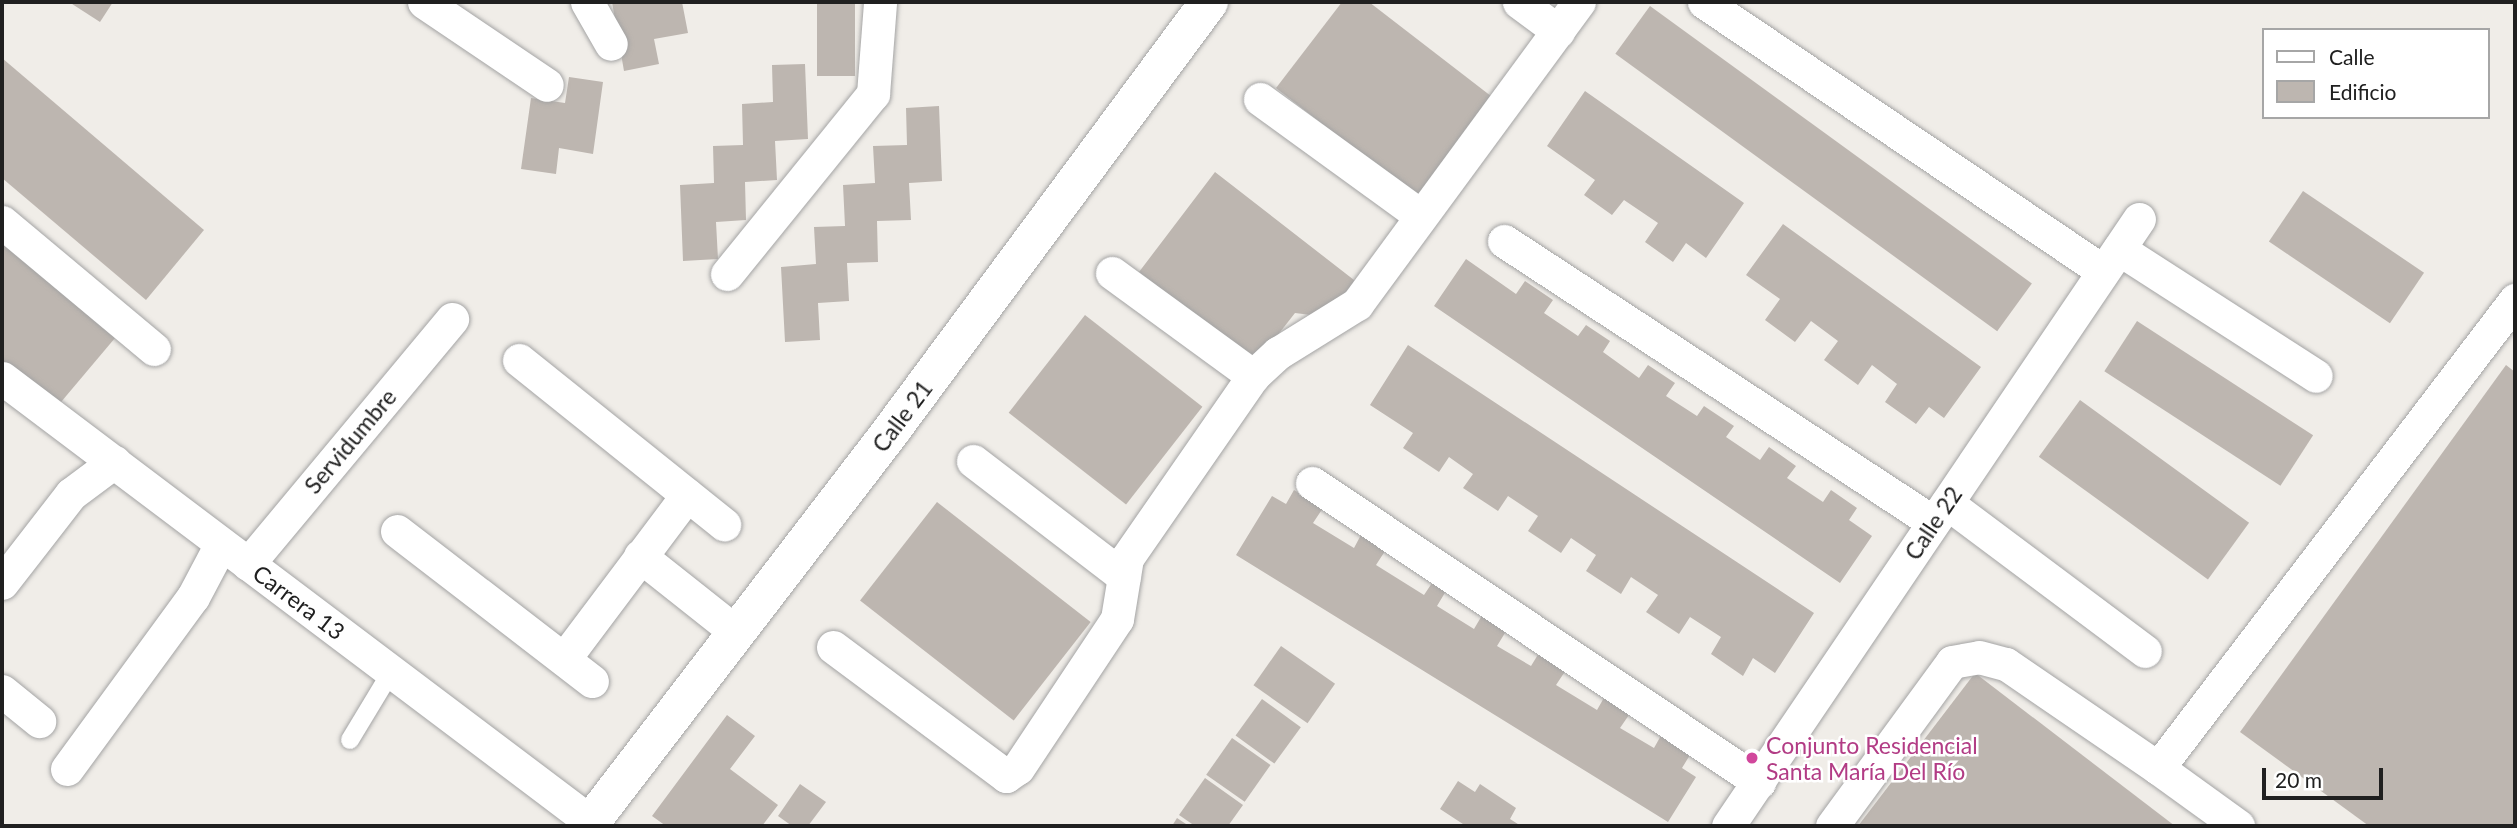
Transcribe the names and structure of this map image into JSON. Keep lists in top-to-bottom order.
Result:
{
  "streets": {
    "street": [
      "Calle 21",
      "Servidumbre",
      "Calle 22",
      "Carrera 13"
    ]
  },
  "crossings": [
    ["Calle 21", "Carrera 13"],
    ["Servidumbre", "Carrera 13"]
  ],
  "places": ["Conjunto Residencial Santa María Del Río"],
  "legend": ["Calle", "Edificio"],
  "scale_bar": "20 m"
}
